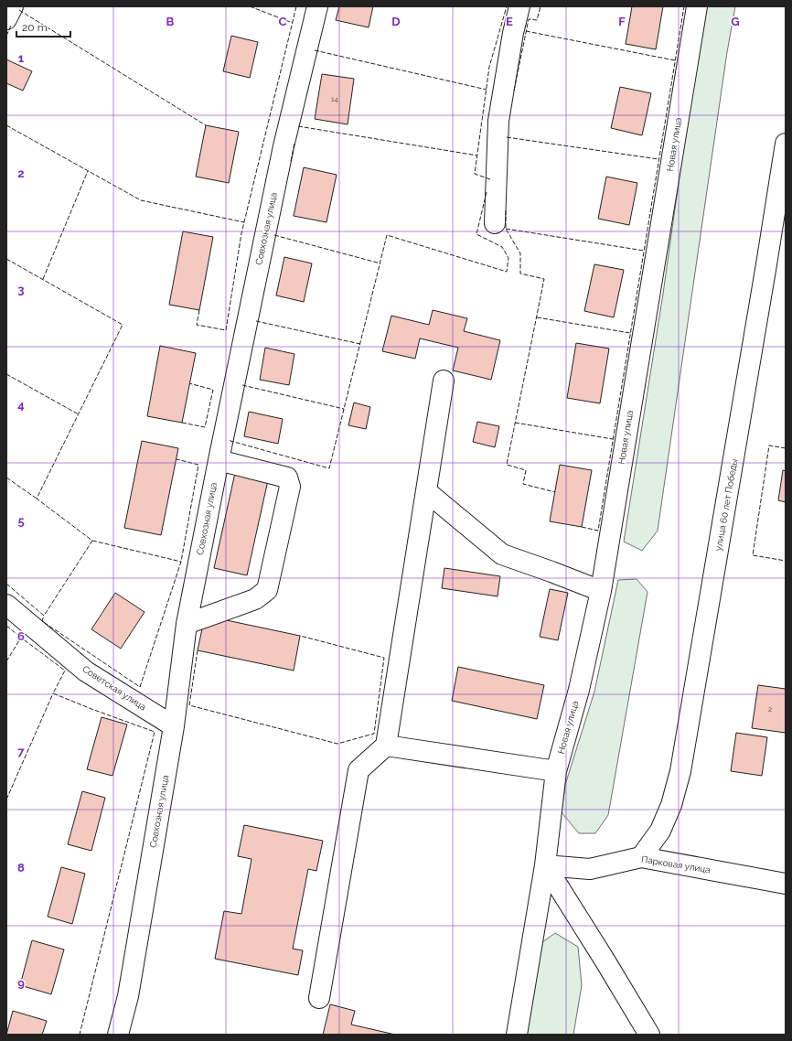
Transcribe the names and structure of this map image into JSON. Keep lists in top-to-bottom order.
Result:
{
  "streets": {
    "street": [
      "Новая улица",
      "Совхозная улица",
      "улица 60 лет Победы",
      "Советская улица",
      "Парковая улица"
    ]
  },
  "crossings": [
    ["Новая улица", "Парковая улица"],
    ["Совхозная улица", "Советская улица"],
    ["улица 60 лет Победы", "Парковая улица"]
  ],
  "house_numbers": ["14", "2"],
  "scale_bar": "20 m",
  "grid": {
    "columns": [
      "B",
      "C",
      "D",
      "E",
      "F",
      "G"
    ],
    "rows": [
      "1",
      "2",
      "3",
      "4",
      "5",
      "6",
      "7",
      "8",
      "9"
    ]
  }
}
